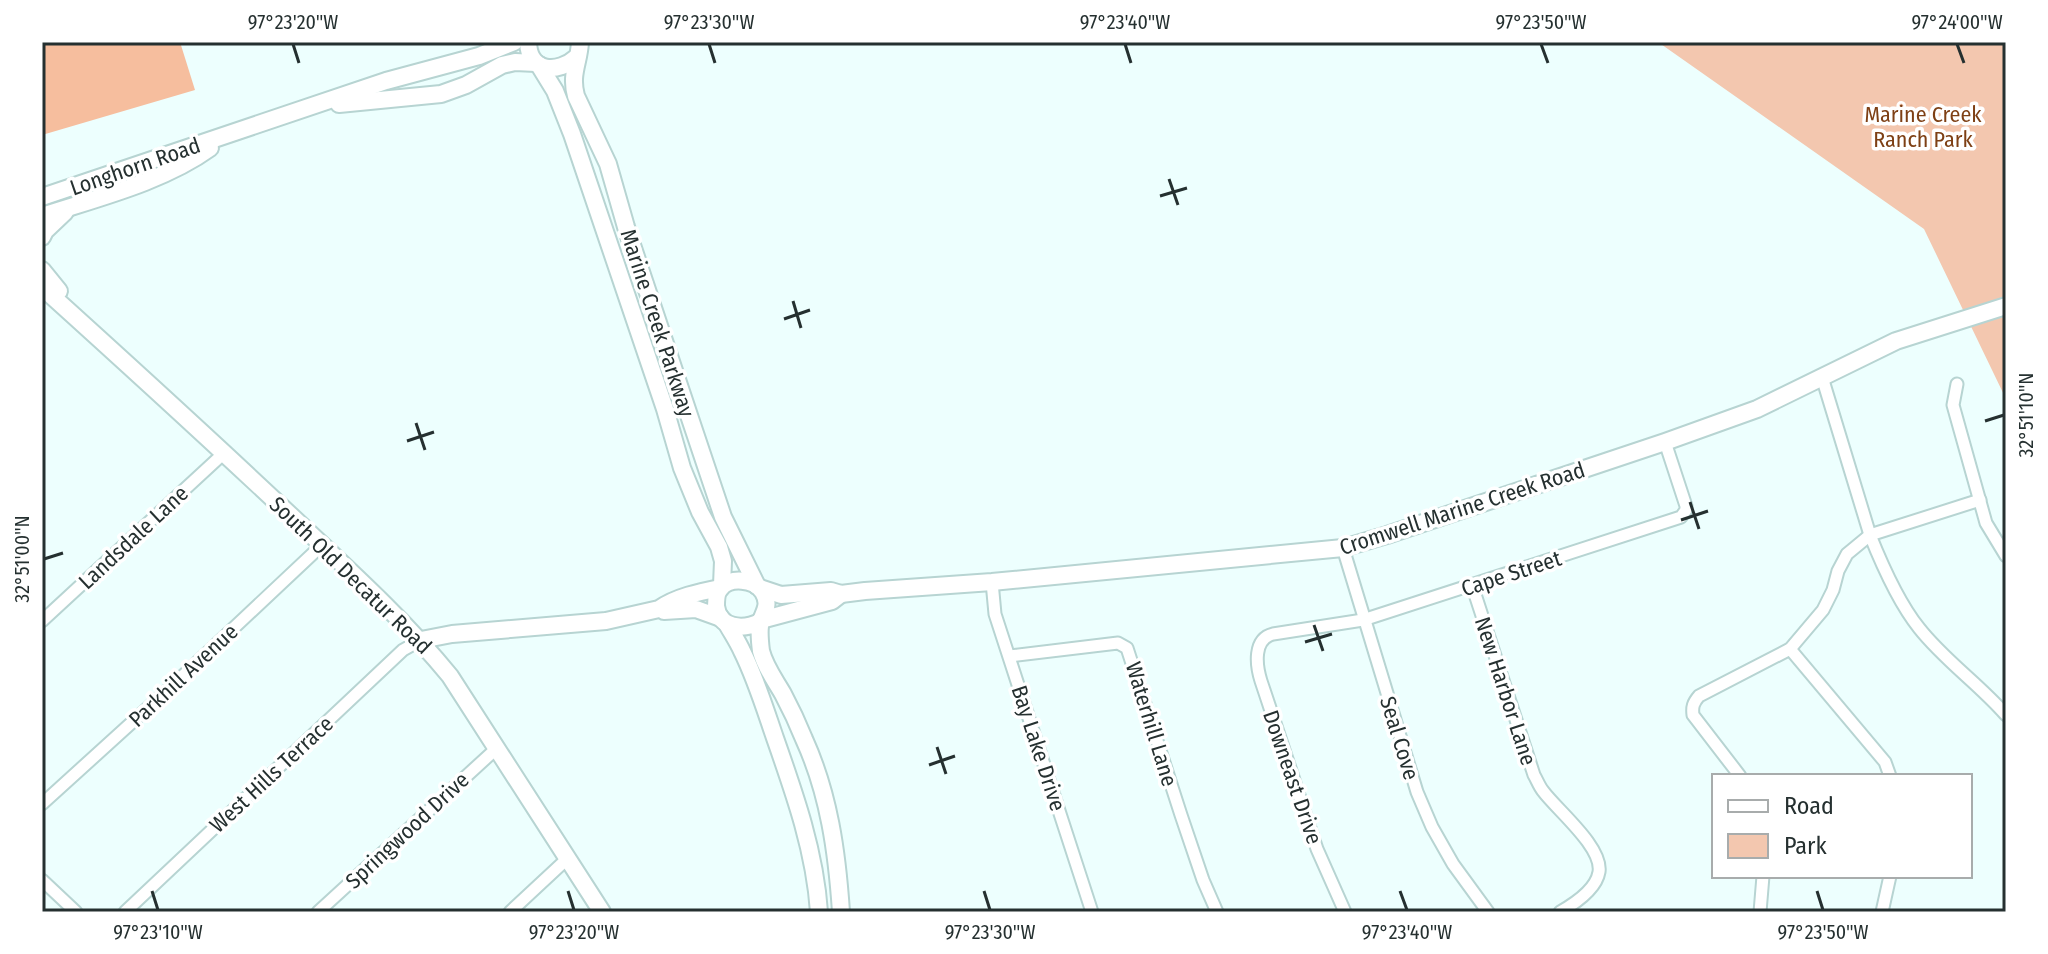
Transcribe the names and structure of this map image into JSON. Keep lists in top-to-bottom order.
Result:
{
  "streets": {
    "main road": [
      "Longhorn Road",
      "Marine Creek Parkway",
      "Cromwell Marine Creek Road",
      "South Old Decatur Road"
    ],
    "street": [
      "Landsdale Lane",
      "Cape Street",
      "Parkhill Avenue",
      "New Harbor Lane",
      "Waterhill Lane",
      "Seal Cove",
      "Bay Lake Drive",
      "West Hills Terrace",
      "Downeast Drive",
      "Springwood Drive"
    ]
  },
  "crossings": [
    ["Longhorn Road", "Marine Creek Parkway"],
    ["Marine Creek Parkway", "Cromwell Marine Creek Road"],
    ["Cromwell Marine Creek Road", "Cape Street"],
    ["Cromwell Marine Creek Road", "Seal Cove"],
    ["Cromwell Marine Creek Road", "Bay Lake Drive"],
    ["Landsdale Lane", "South Old Decatur Road"],
    ["Cape Street", "New Harbor Lane"],
    ["Cape Street", "Seal Cove"],
    ["Cape Street", "Downeast Drive"],
    ["South Old Decatur Road", "Parkhill Avenue"],
    ["South Old Decatur Road", "West Hills Terrace"],
    ["South Old Decatur Road", "Springwood Drive"],
    ["Waterhill Lane", "Bay Lake Drive"]
  ],
  "parks": ["Marine Creek Ranch Park"],
  "legend": ["Road", "Park"],
  "coordinates": [
    "97°23'20\"W",
    "97°23'30\"W",
    "97°23'40\"W",
    "97°23'50\"W",
    "97°24'00\"W",
    "32°51'10\"N",
    "32°51'00\"N",
    "97°23'10\"W"
  ]
}
